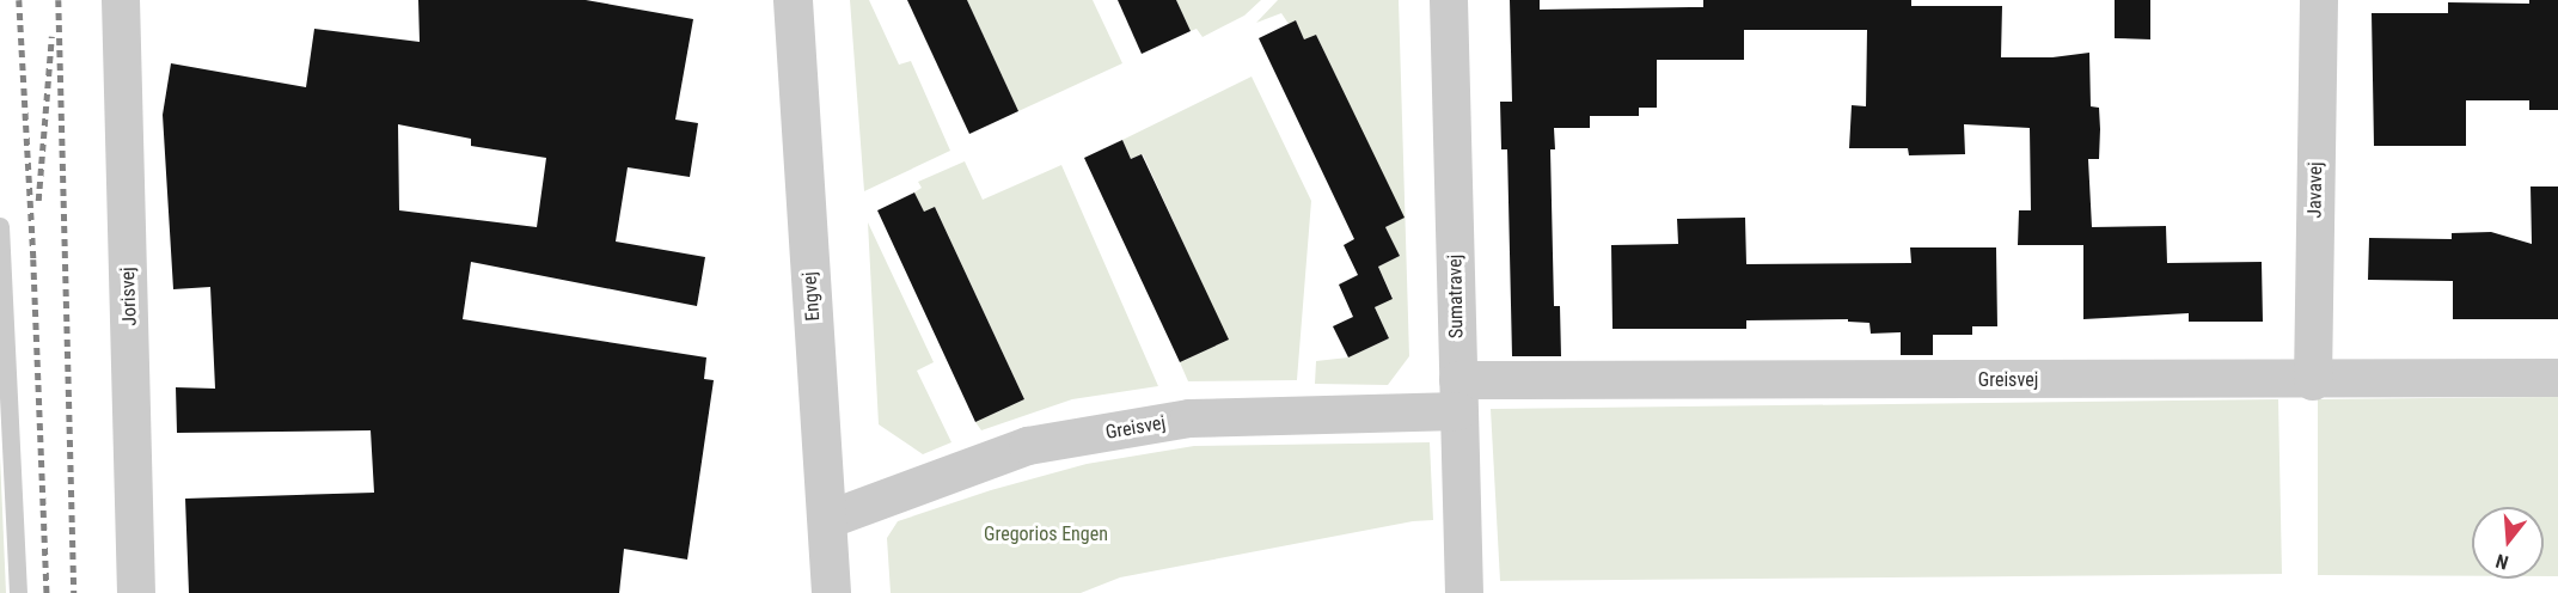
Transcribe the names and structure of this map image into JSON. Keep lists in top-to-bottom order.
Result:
{
  "streets": {
    "street": [
      "Javavej",
      "Jorisvej",
      "Engvej",
      "Sumatravej",
      "Greisvej"
    ]
  },
  "crossings": [
    ["Javavej", "Greisvej"],
    ["Engvej", "Greisvej"],
    ["Sumatravej", "Greisvej"]
  ],
  "parks": ["Gregorios Engen"],
  "north": "bottom"
}
